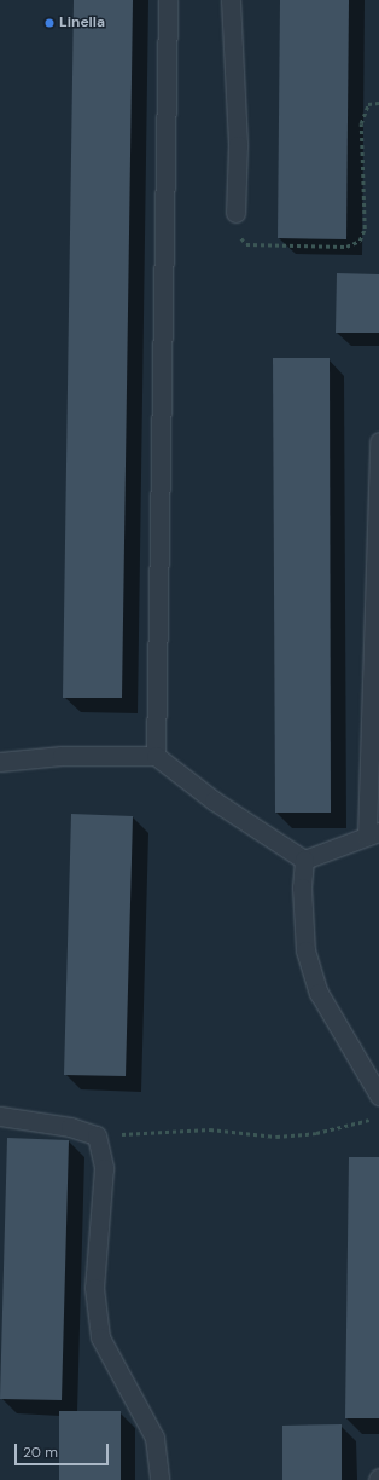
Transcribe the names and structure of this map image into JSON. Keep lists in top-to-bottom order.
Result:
{
  "places": ["Linella"],
  "scale_bar": "20 m"
}
